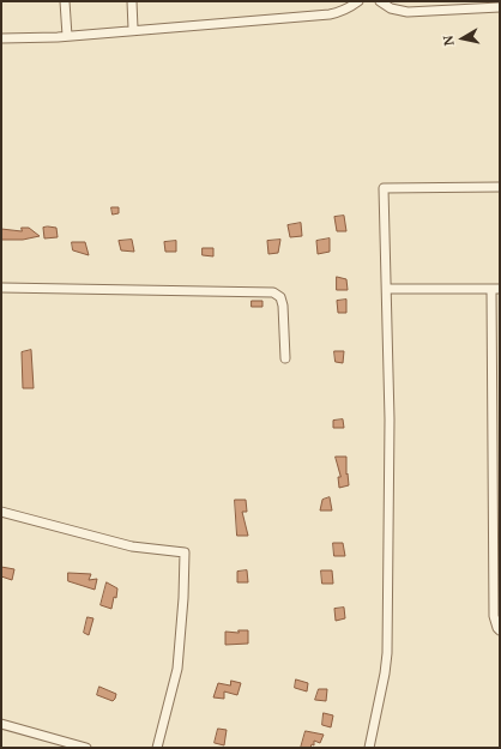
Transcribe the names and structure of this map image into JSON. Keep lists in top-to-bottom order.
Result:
{
  "north": "left"
}
